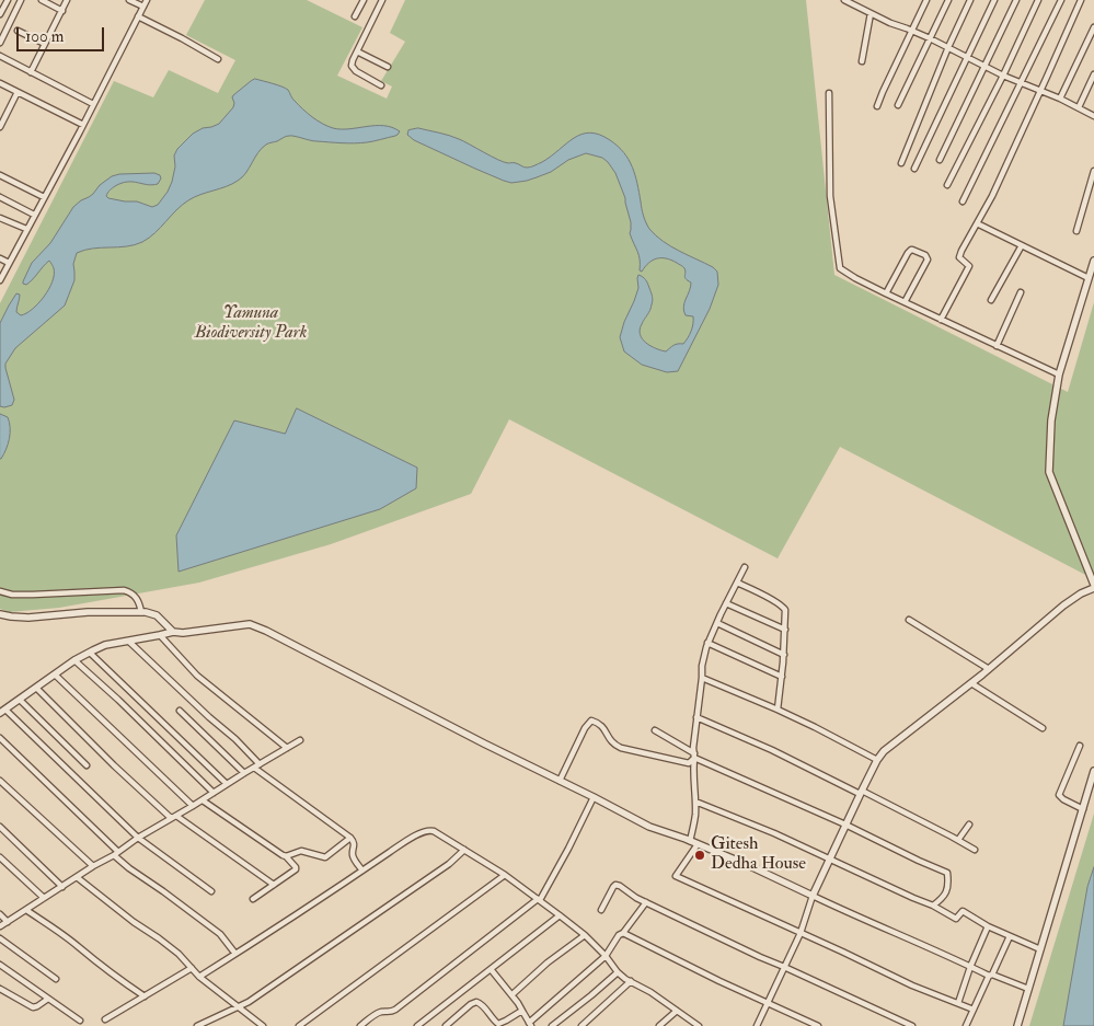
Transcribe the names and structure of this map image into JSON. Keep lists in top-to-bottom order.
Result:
{
  "parks": ["Yamuna Biodiversity Park"],
  "places": ["Gitesh Dedha House"],
  "scale_bar": "100 m"
}
